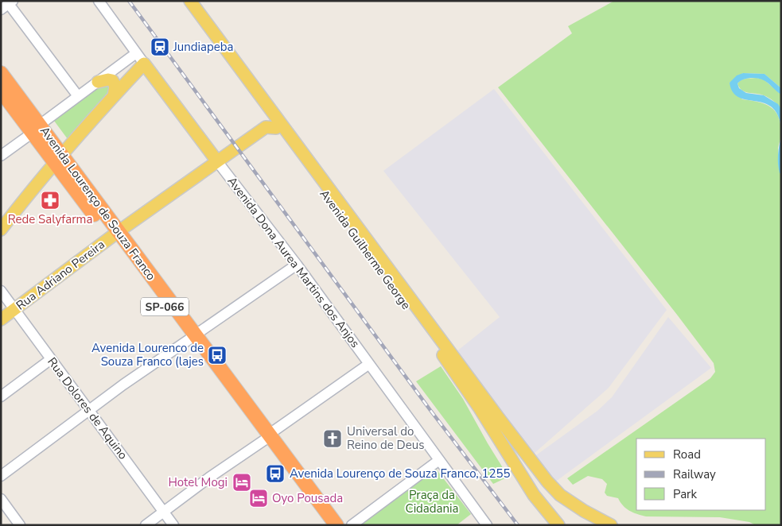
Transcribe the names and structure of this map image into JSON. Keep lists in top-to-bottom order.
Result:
{
  "streets": {
    "highway": ["Avenida Lourenço de Souza Franco", "SP-066"],
    "main road": ["Avenida Guilherme George", "Avenida Dona Aurea Martins dos Anjos", "Rua Adriano Pereira"],
    "street": ["Rua Dolores de Aquino"]
  },
  "crossings": [
    ["Avenida Lourenço de Souza Franco", "Rua Adriano Pereira"],
    ["Avenida Guilherme George", "Rua Adriano Pereira"],
    ["Avenida Dona Aurea Martins dos Anjos", "Rua Adriano Pereira"],
    ["Rua Adriano Pereira", "Rua Dolores de Aquino"]
  ],
  "parks": ["Praça da Cidadania"],
  "places": {
    "station": ["Jundiapeba"],
    "pharmacy": ["Rede Salyfarma"],
    "bus stop": ["Avenida Lourenco de Souza Franco (lajes", "Avenida Lourenço de Souza Franco, 1255"],
    "church": ["Universal do Reino de Deus"],
    "hotel": ["Hotel Mogi", "Oyo Pousada"]
  },
  "legend": ["Road", "Railway", "Park"]
}
